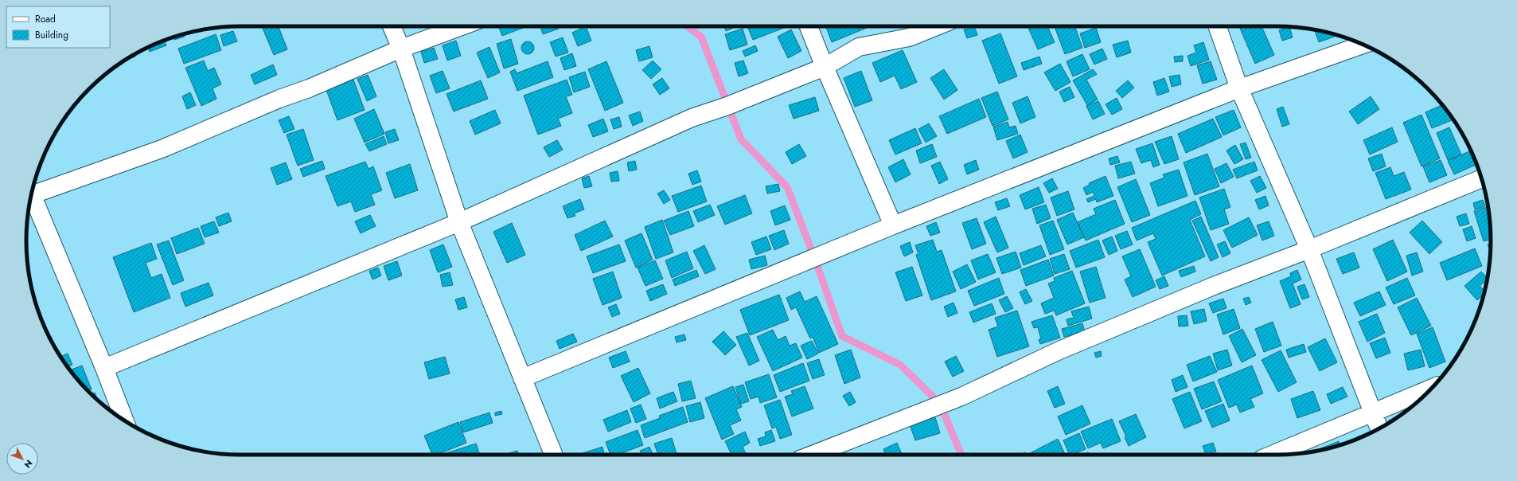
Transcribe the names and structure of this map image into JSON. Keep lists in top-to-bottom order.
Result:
{
  "legend": ["Road", "Building"],
  "north": "bottom right"
}
